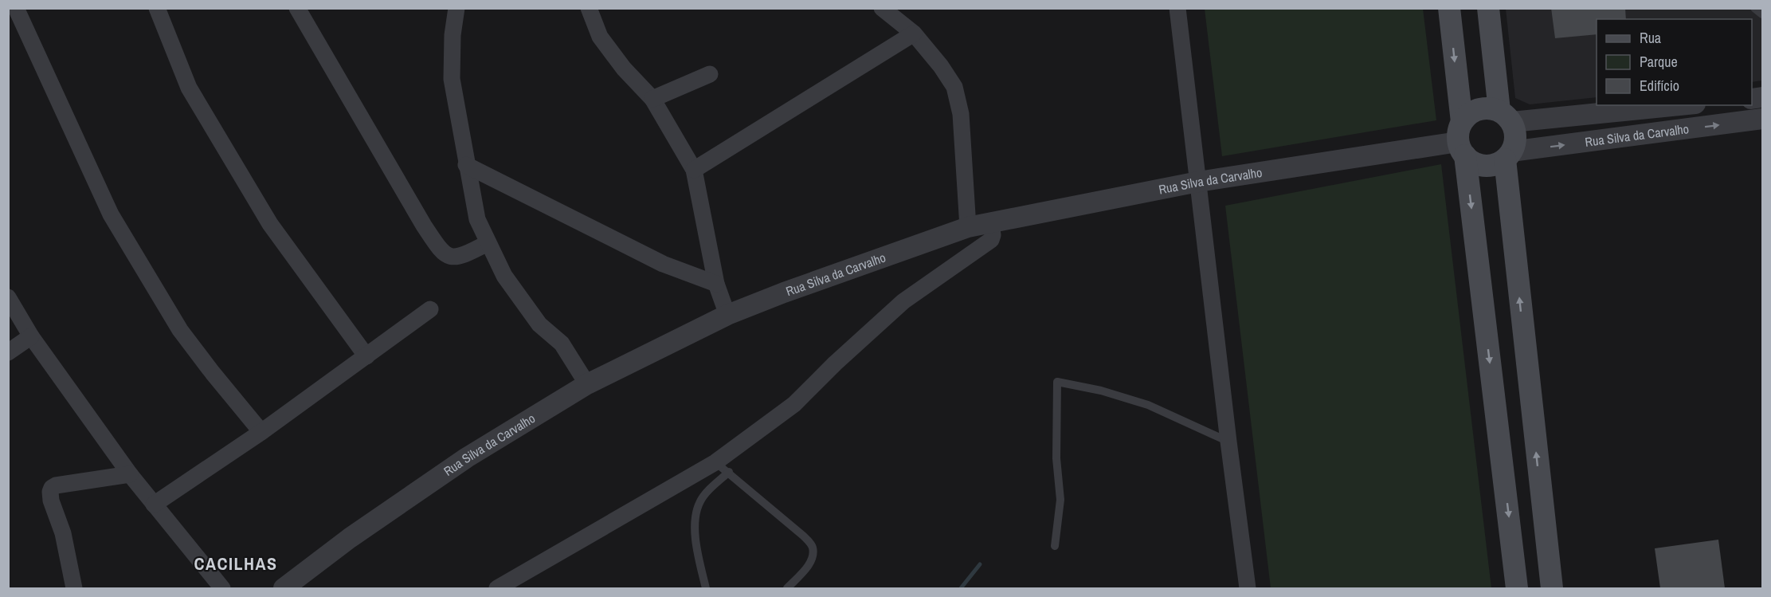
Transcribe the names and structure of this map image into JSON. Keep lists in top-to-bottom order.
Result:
{
  "streets": {
    "street": ["Rua Silva da Carvalho"]
  },
  "districts": ["CACILHAS"],
  "legend": ["Rua", "Parque", "Edifício"]
}
